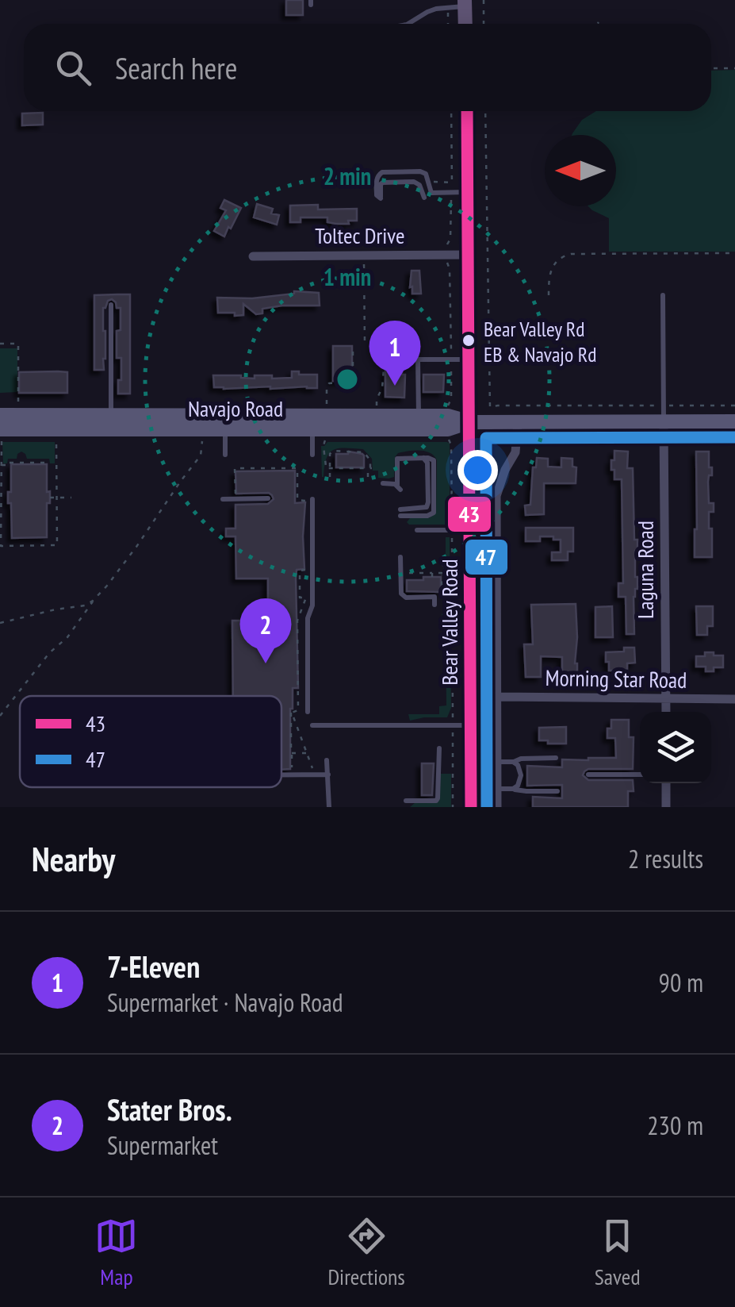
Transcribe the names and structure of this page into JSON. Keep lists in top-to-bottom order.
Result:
{
  "streets": {
    "main road": ["Navajo Road", "Bear Valley Road"],
    "street": ["Toltec Drive", "Laguna Road", "Morning Star Road"]
  },
  "crossings": [
    ["Toltec Drive", "Bear Valley Road"],
    ["Navajo Road", "Laguna Road"],
    ["Navajo Road", "Bear Valley Road"],
    ["Laguna Road", "Morning Star Road"]
  ],
  "places": ["Bear Valley Rd EB & Navajo Rd"],
  "lines": ["transit line 43", "transit line 47"],
  "legend": ["43", "47"],
  "north": "left",
  "page": {
    "search": "Search here",
    "pins": ["1", "2"],
    "heading": ["Nearby", "2 results"],
    "list": [
      {
        "mark": "1",
        "name": "7-Eleven",
        "note": "Supermarket · Navajo Road",
        "value": "90 m"
      },
      {
        "mark": "2",
        "name": "Stater Bros.",
        "note": "Supermarket",
        "value": "230 m"
      }
    ],
    "nav": ["Map", "Directions", "Saved"]
  },
  "rings": ["2 min", "1 min"]
}
